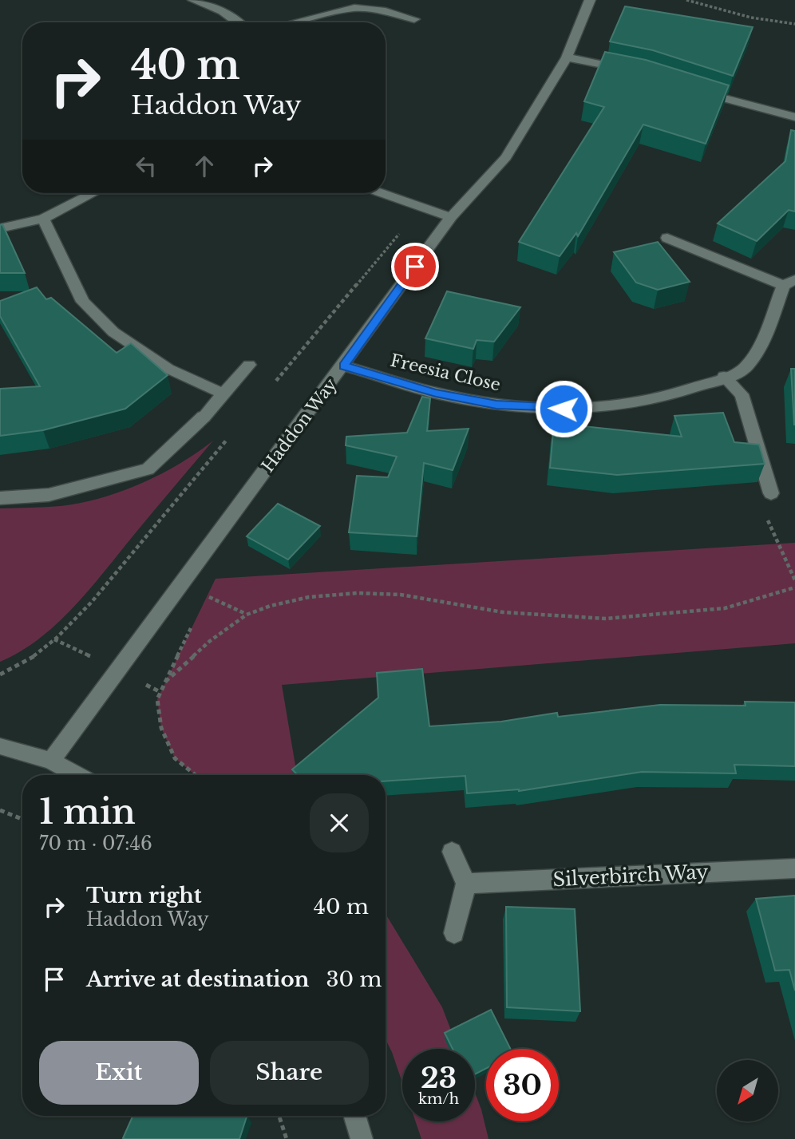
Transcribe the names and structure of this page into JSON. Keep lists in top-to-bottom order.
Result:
{
  "streets": {
    "street": ["Freesia Close", "Haddon Way", "Silverbirch Way"]
  },
  "crossings": [
    ["Freesia Close", "Haddon Way"]
  ],
  "north": "bottom left",
  "page": {
    "turn": ["40 m", "Haddon Way"],
    "heading": ["1 min", "70 m · 07:46"],
    "list": [
      {
        "name": "Turn right",
        "note": "Haddon Way",
        "value": "40 m"
      },
      {
        "name": "Arrive at destination",
        "value": "30 m"
      }
    ],
    "buttons": ["Exit", "Share"],
    "speed": "23 km/h",
    "limit": "30"
  }
}
